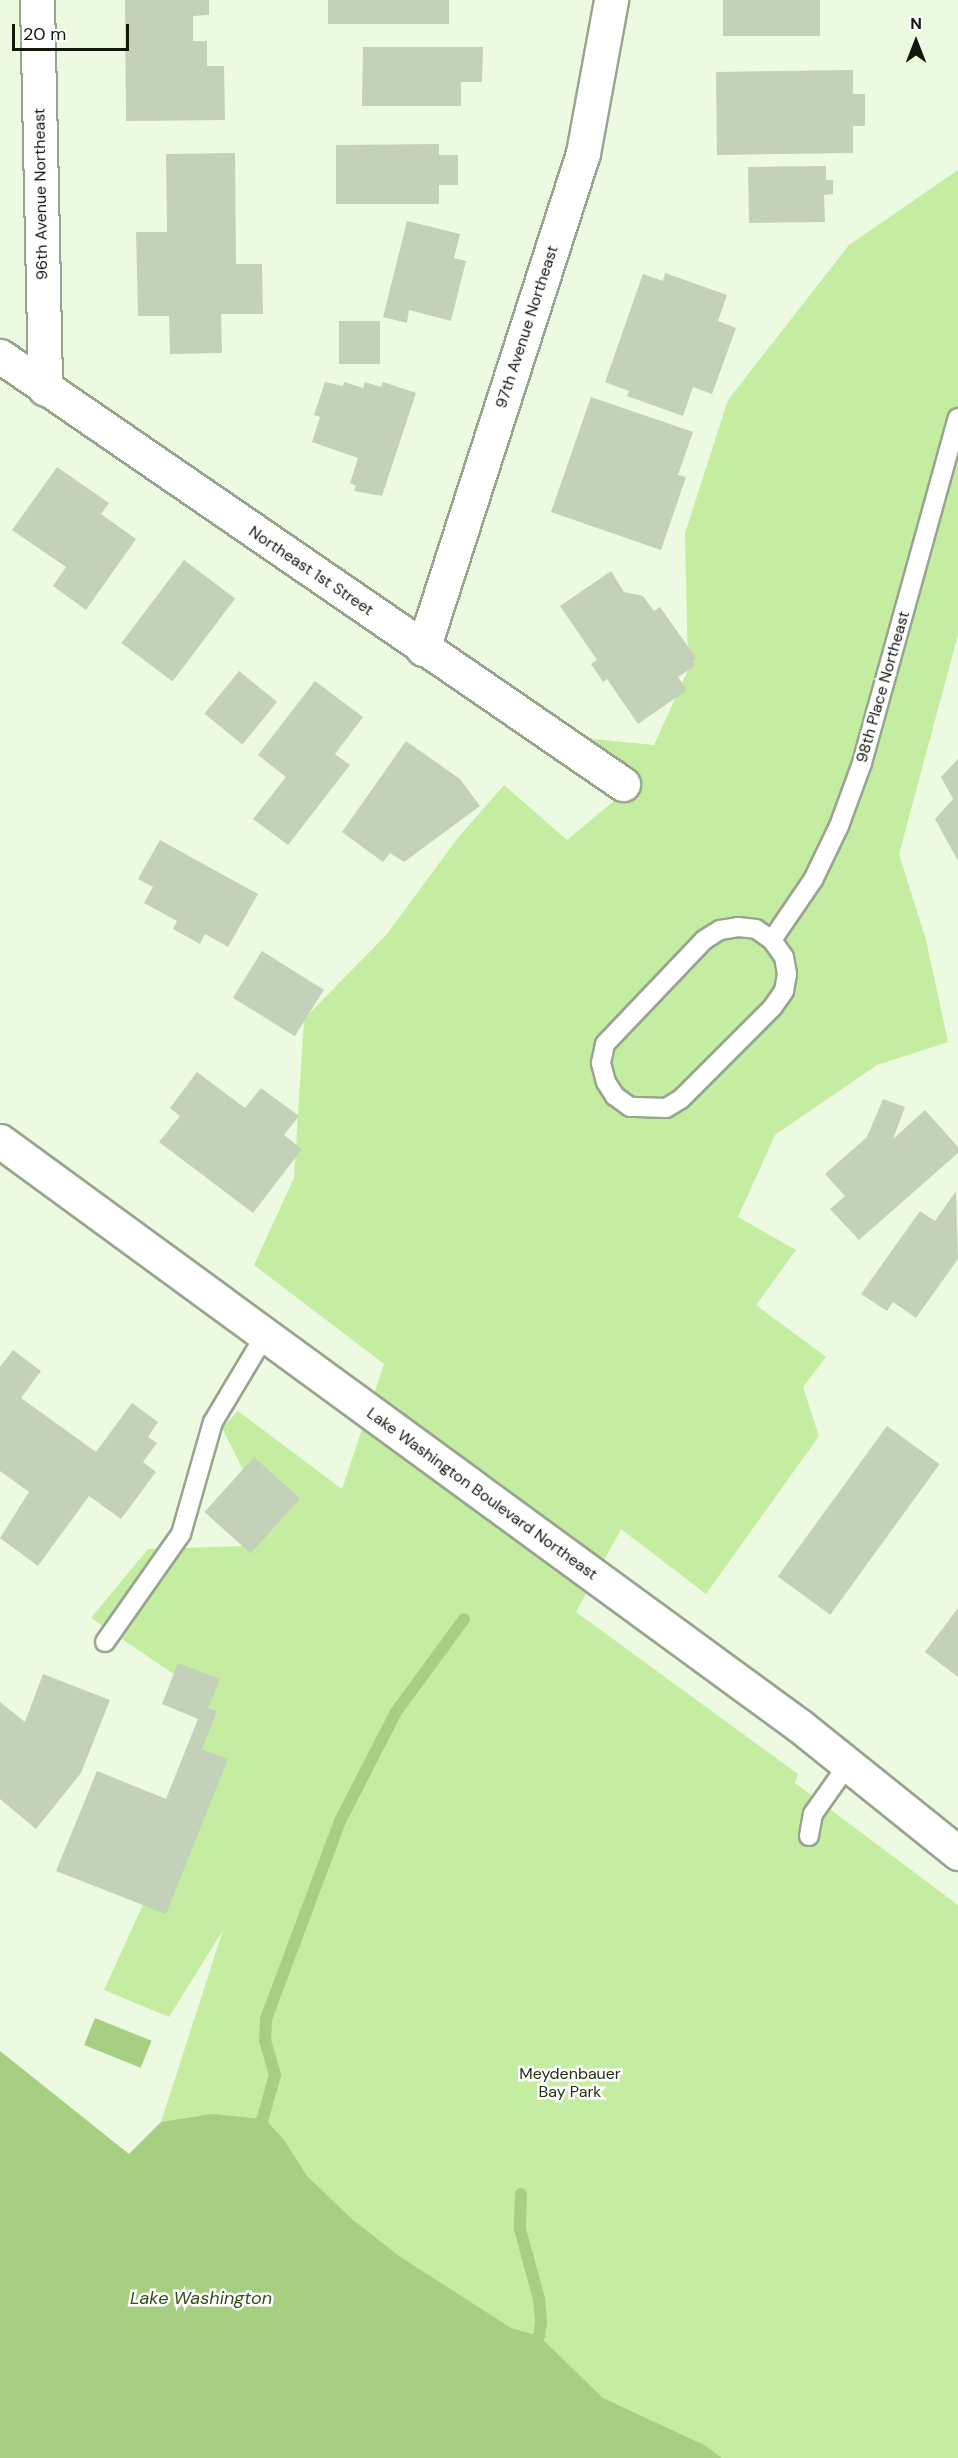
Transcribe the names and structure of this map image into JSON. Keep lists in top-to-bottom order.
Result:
{
  "streets": {
    "street": [
      "96th Avenue Northeast",
      "97th Avenue Northeast",
      "Northeast 1st Street",
      "Lake Washington Boulevard Northeast"
    ],
    "lane": ["98th Place Northeast"]
  },
  "crossings": [
    ["96th Avenue Northeast", "Northeast 1st Street"],
    ["97th Avenue Northeast", "Northeast 1st Street"]
  ],
  "water": ["Lake Washington"],
  "parks": ["Meydenbauer Bay Park"],
  "scale_bar": "20 m",
  "north": "top"
}
